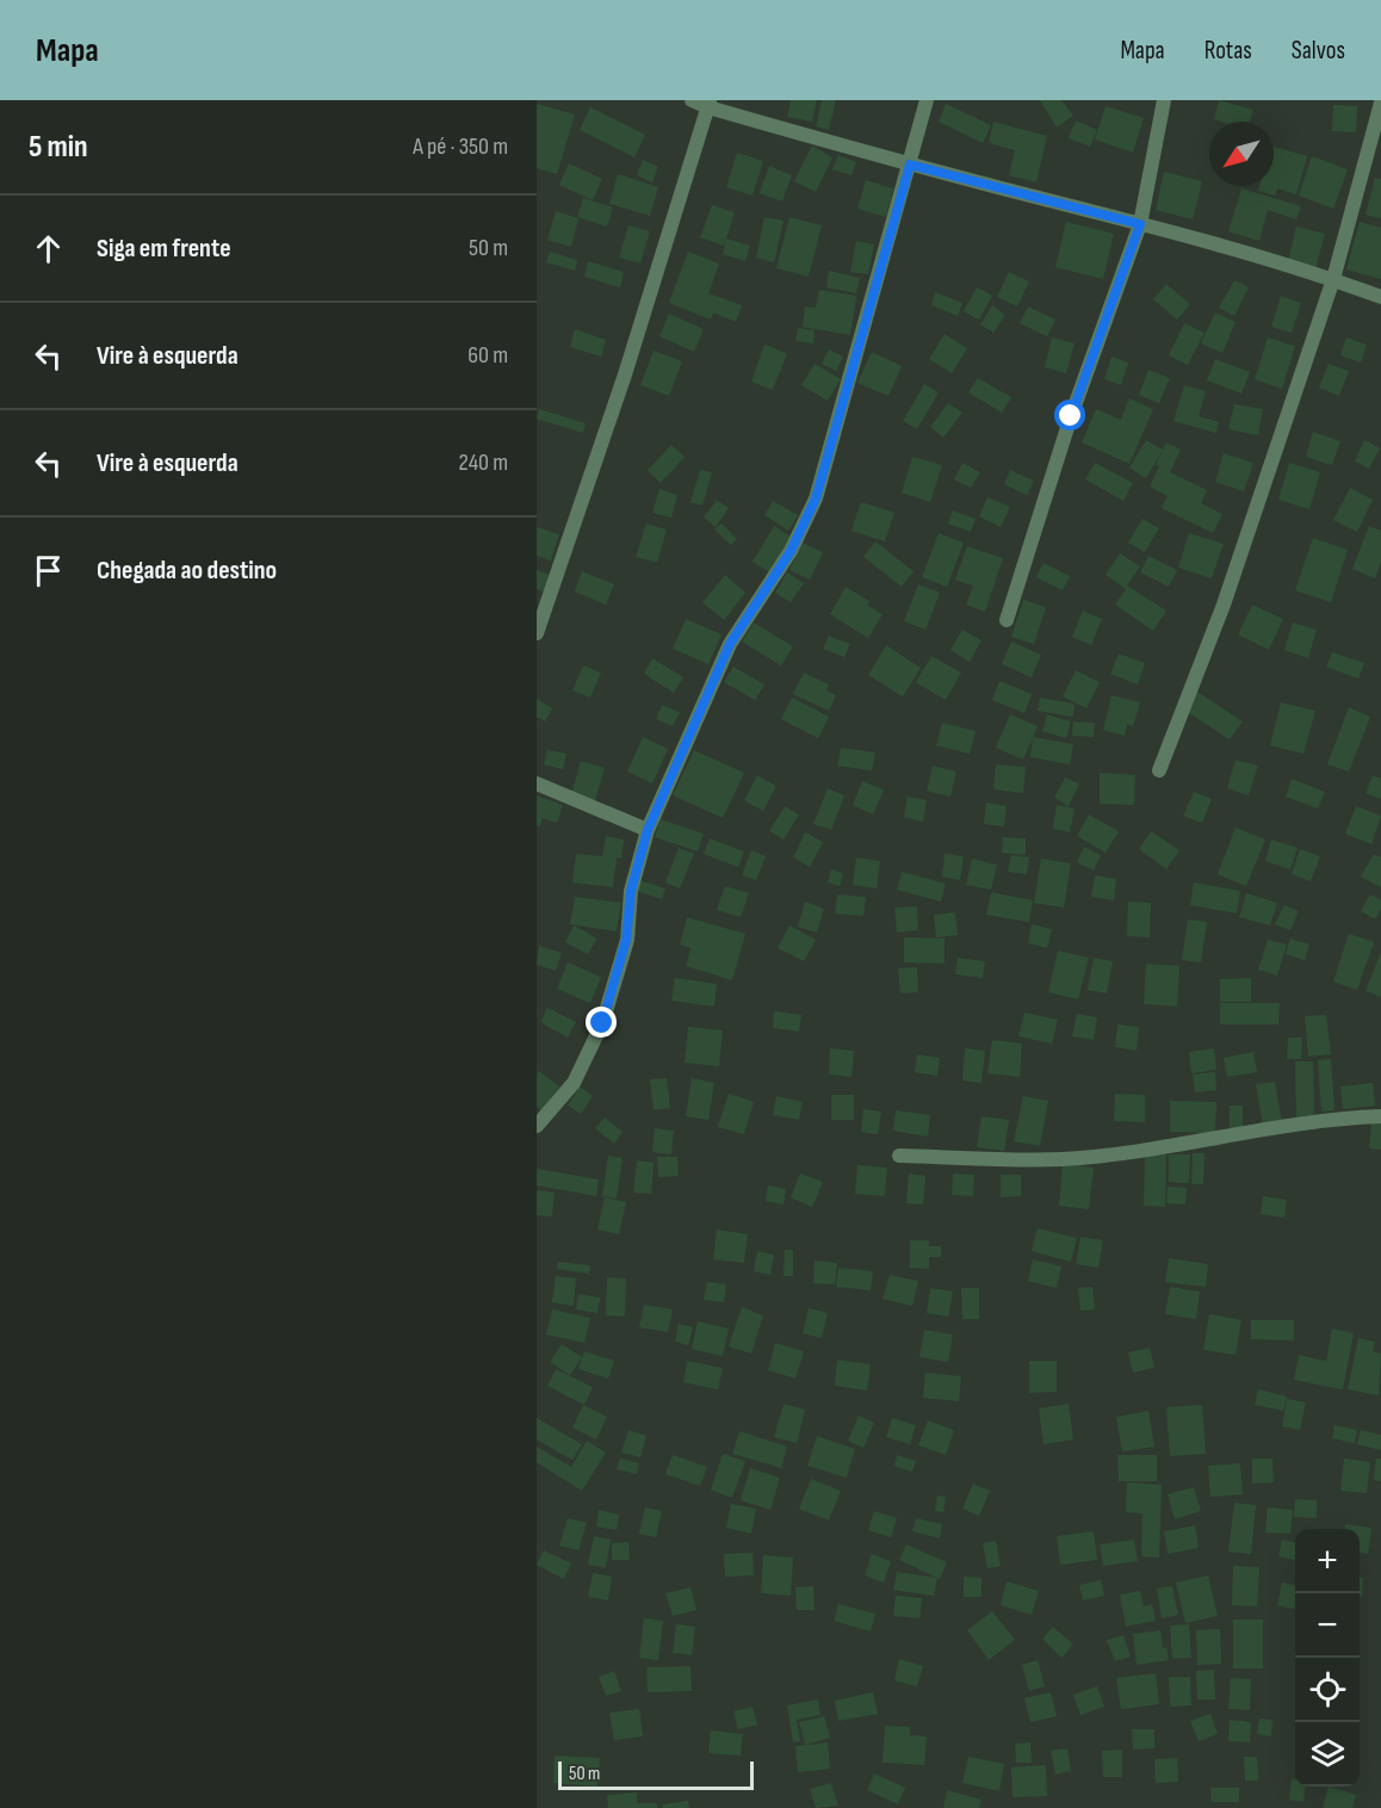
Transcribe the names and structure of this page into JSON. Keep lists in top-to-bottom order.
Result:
{
  "scale_bar": "50 m",
  "north": "bottom left",
  "page": {
    "header": "Mapa",
    "nav": ["Mapa", "Rotas", "Salvos"],
    "heading": ["5 min", "A pé · 350 m"],
    "list": [
      ["Siga em frente", "50 m"],
      ["Vire à esquerda", "60 m"],
      ["Vire à esquerda", "240 m"],
      "Chegada ao destino"
    ],
    "map_buttons": ["+", "−"],
    "scale": "50 m"
  }
}
